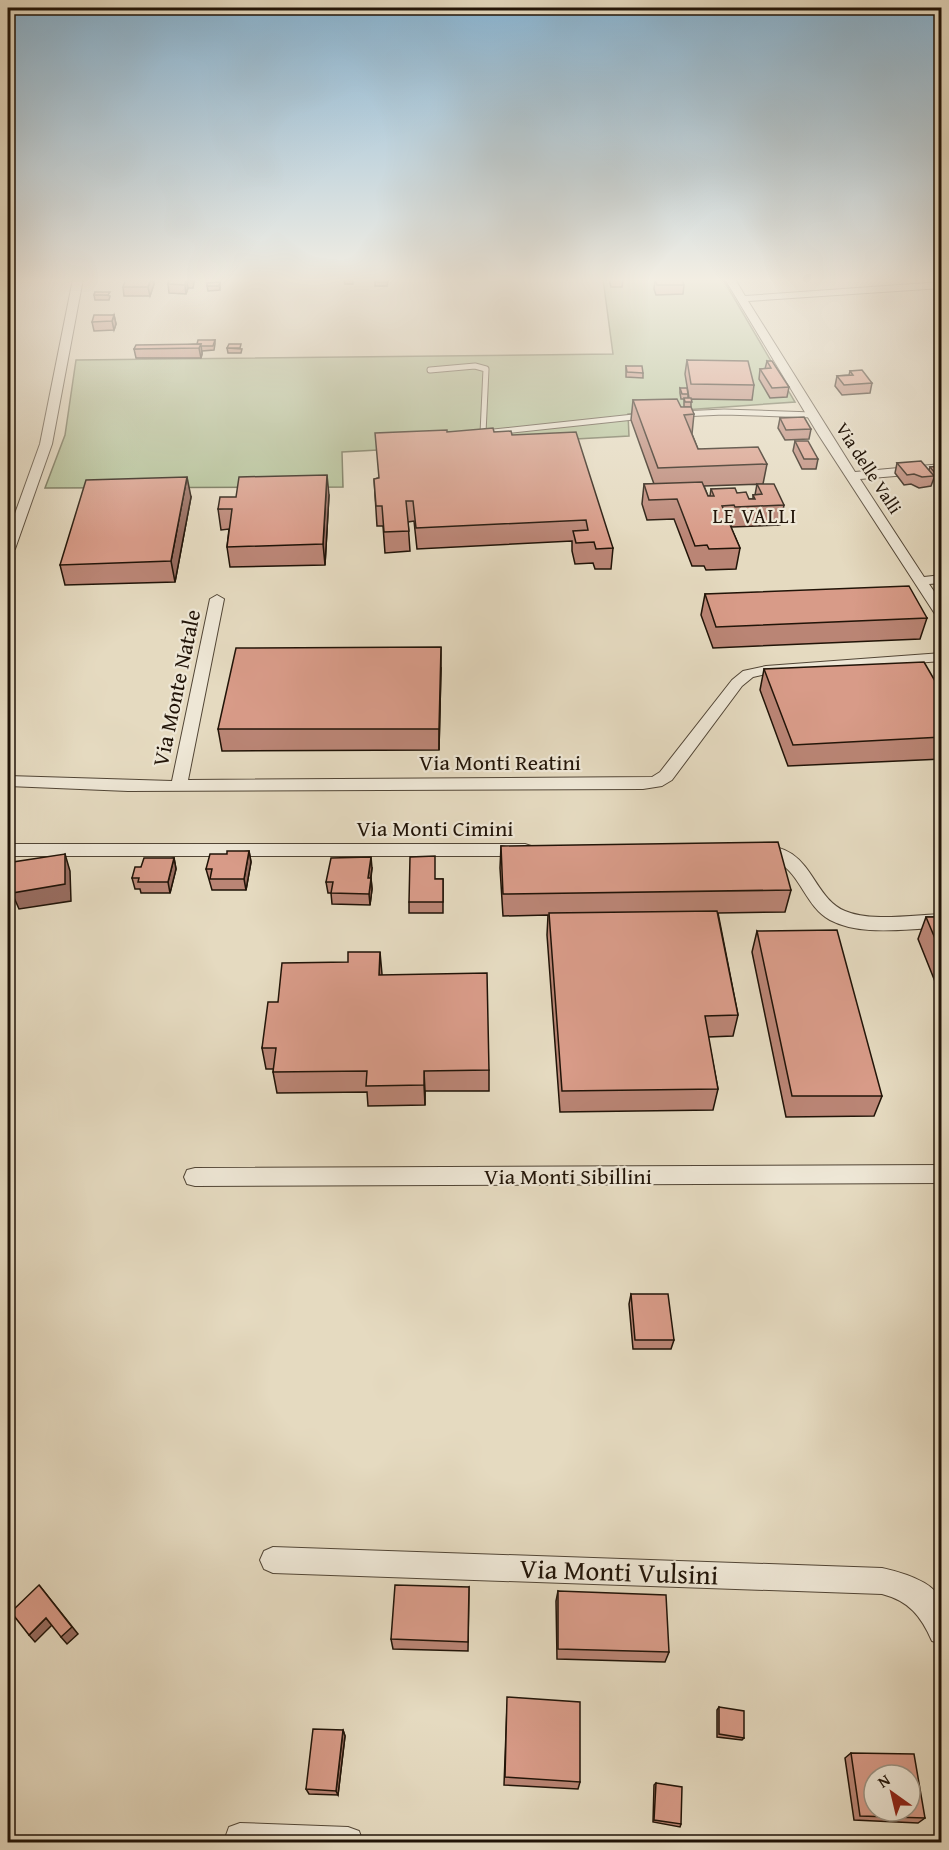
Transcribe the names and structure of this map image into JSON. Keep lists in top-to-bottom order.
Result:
{
  "streets": {
    "street": [
      "Via delle Valli",
      "Via Monte Natale",
      "Via Monti Reatini",
      "Via Monti Cimini",
      "Via Monti Sibillini",
      "Via Monti Vulsini"
    ]
  },
  "crossings": [
    ["Via Monte Natale", "Via Monti Reatini"]
  ],
  "districts": ["LE VALLI"],
  "north": "top left"
}
